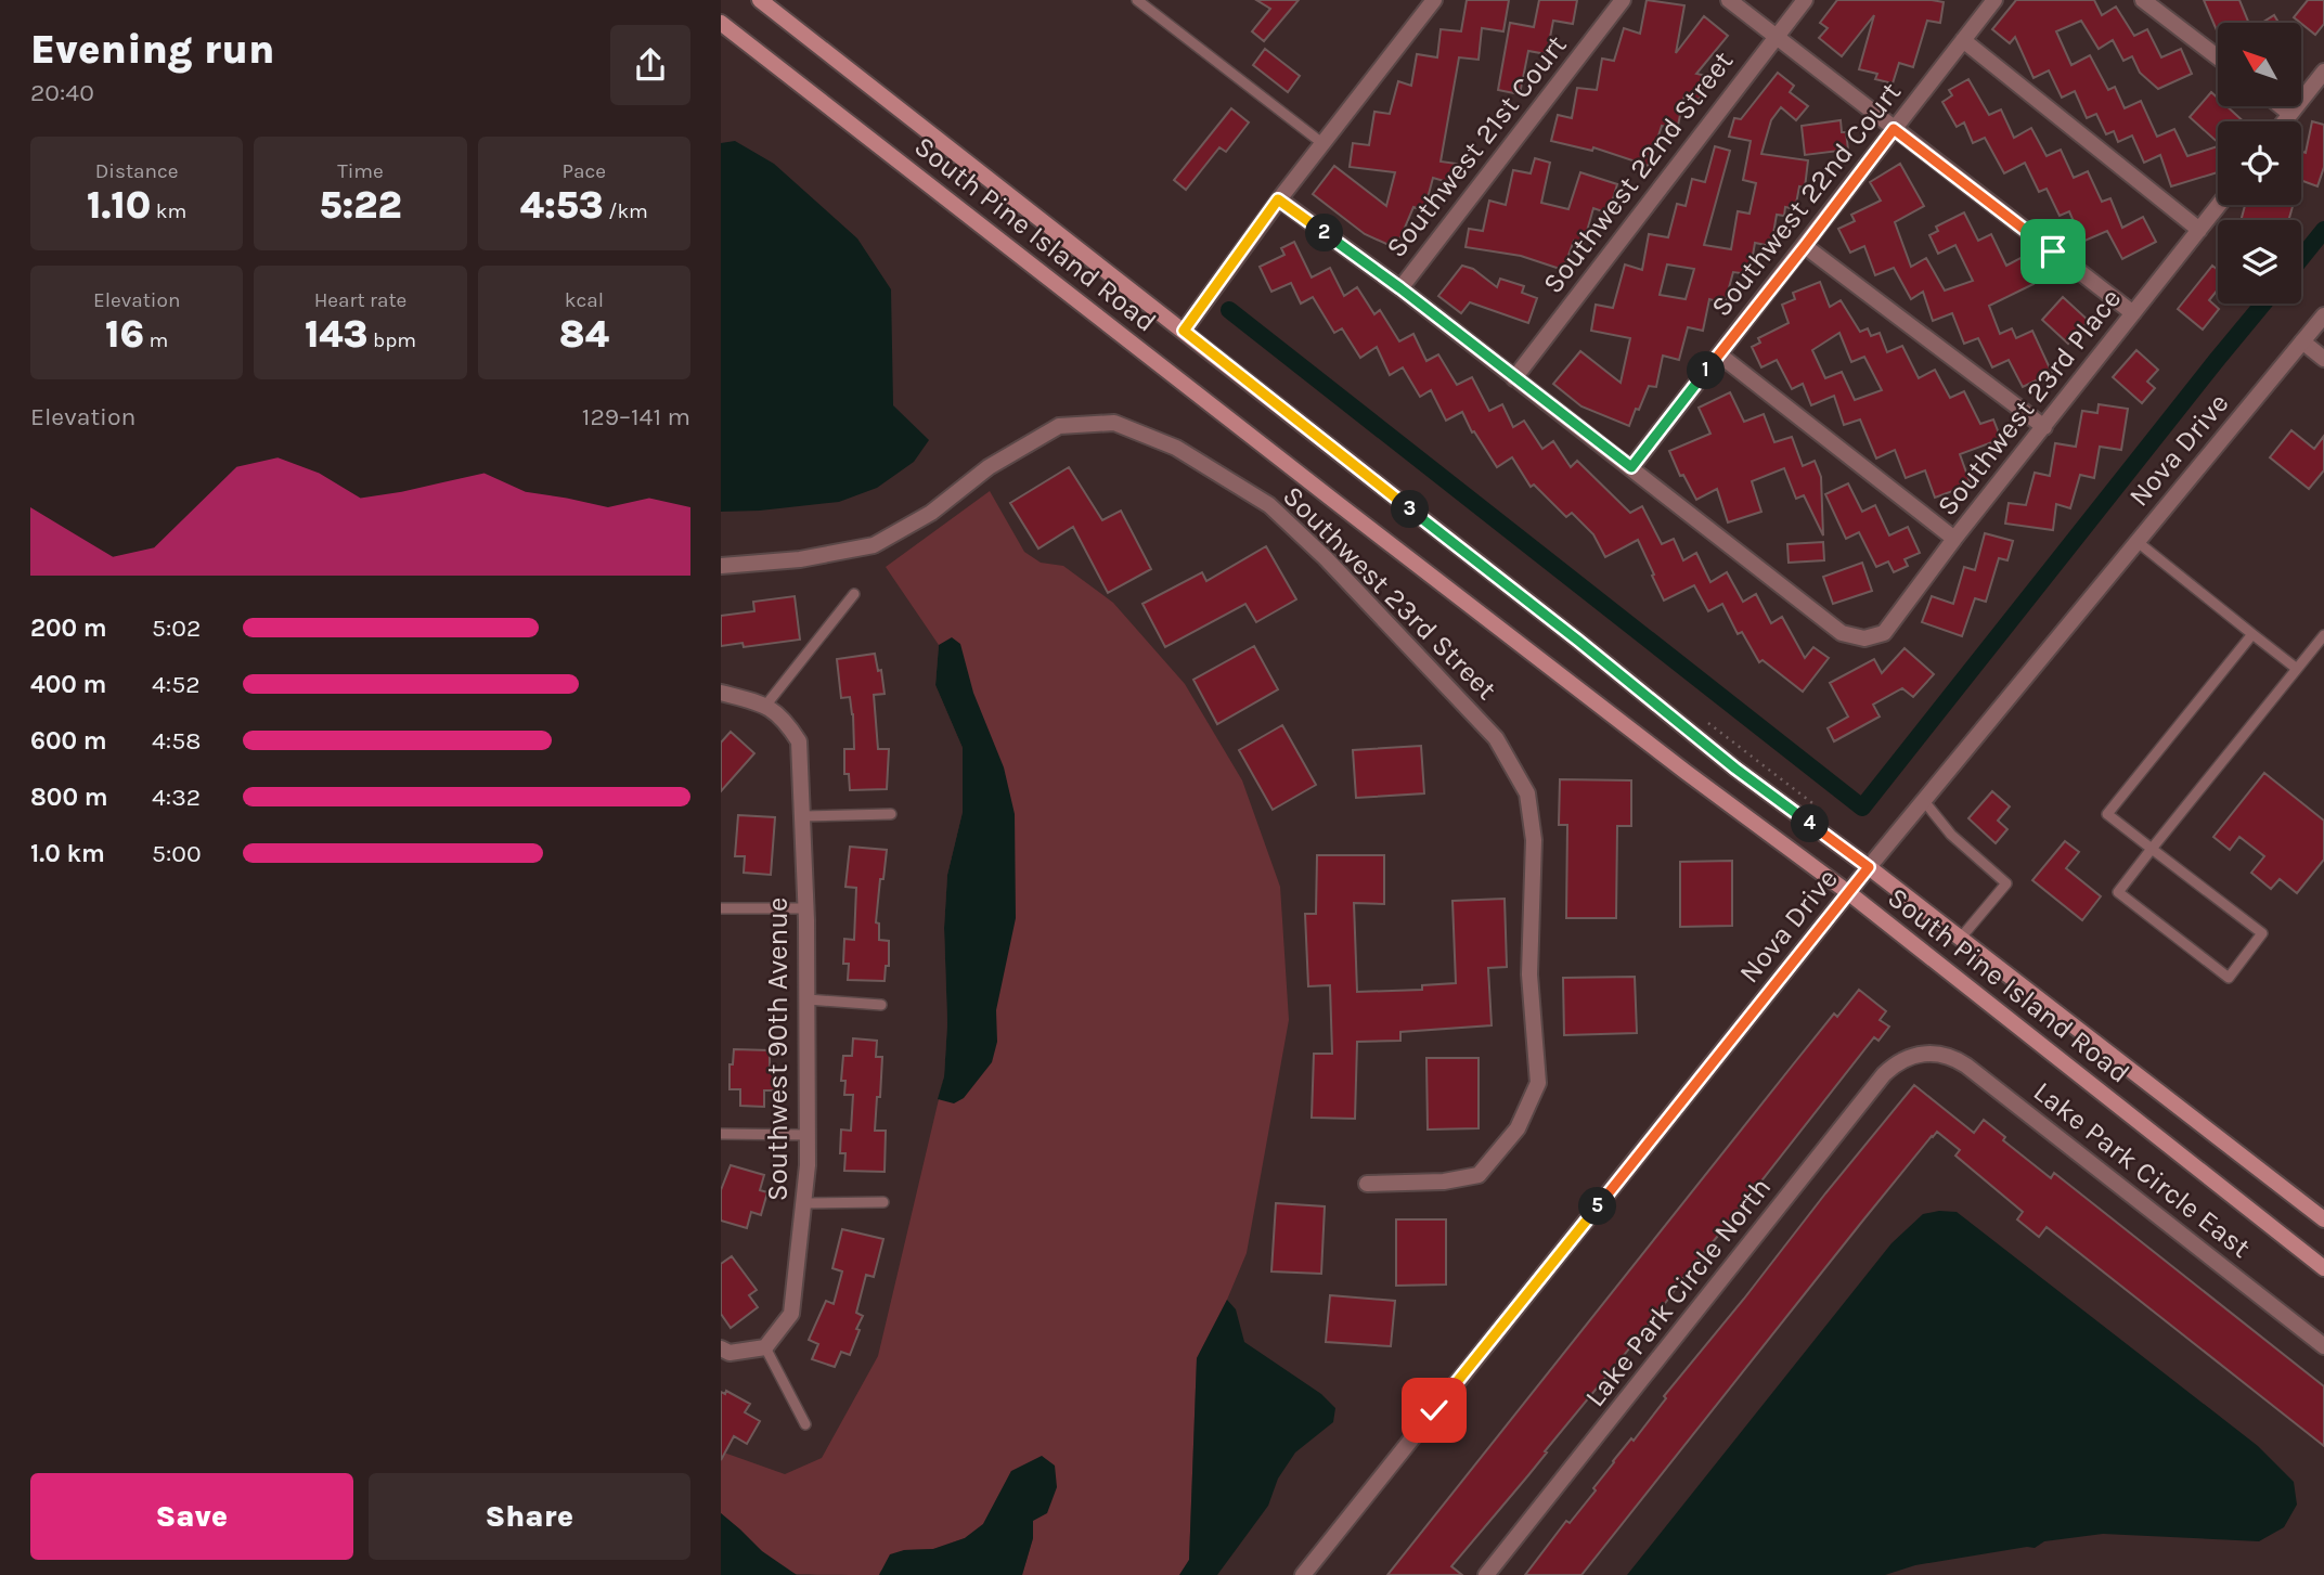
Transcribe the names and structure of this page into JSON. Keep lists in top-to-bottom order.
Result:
{
  "streets": {
    "main road": ["South Pine Island Road"],
    "street": [
      "Southwest 21st Court",
      "Southwest 22nd Street",
      "Southwest 22nd Court",
      "Southwest 23rd Place",
      "Nova Drive",
      "Southwest 23rd Street",
      "Southwest 90th Avenue",
      "Lake Park Circle East",
      "Lake Park Circle North"
    ]
  },
  "crossings": [
    ["Southwest 22nd Court", "Southwest 23rd Place"],
    ["South Pine Island Road", "Nova Drive"],
    ["Lake Park Circle East", "Lake Park Circle North"]
  ],
  "north": "top left",
  "page": {
    "heading": ["Evening run", "20:40"],
    "stats": [
      ["Distance", "1.10 km"],
      ["Time", "5:22"],
      ["Pace", "4:53 /km"],
      ["Elevation", "16 m"],
      ["Heart rate", "143 bpm"],
      ["kcal", "84"]
    ],
    "pins": [
      "2",
      "1",
      "3",
      "4",
      "5"
    ],
    "chart": ["Elevation", "129–141 m"],
    "list": [
      {
        "name": "200 m",
        "note": "5:02"
      },
      {
        "name": "400 m",
        "note": "4:52"
      },
      {
        "name": "600 m",
        "note": "4:58"
      },
      {
        "name": "800 m",
        "note": "4:32"
      },
      {
        "name": "1.0 km",
        "note": "5:00"
      }
    ],
    "buttons": ["Save", "Share"]
  }
}
